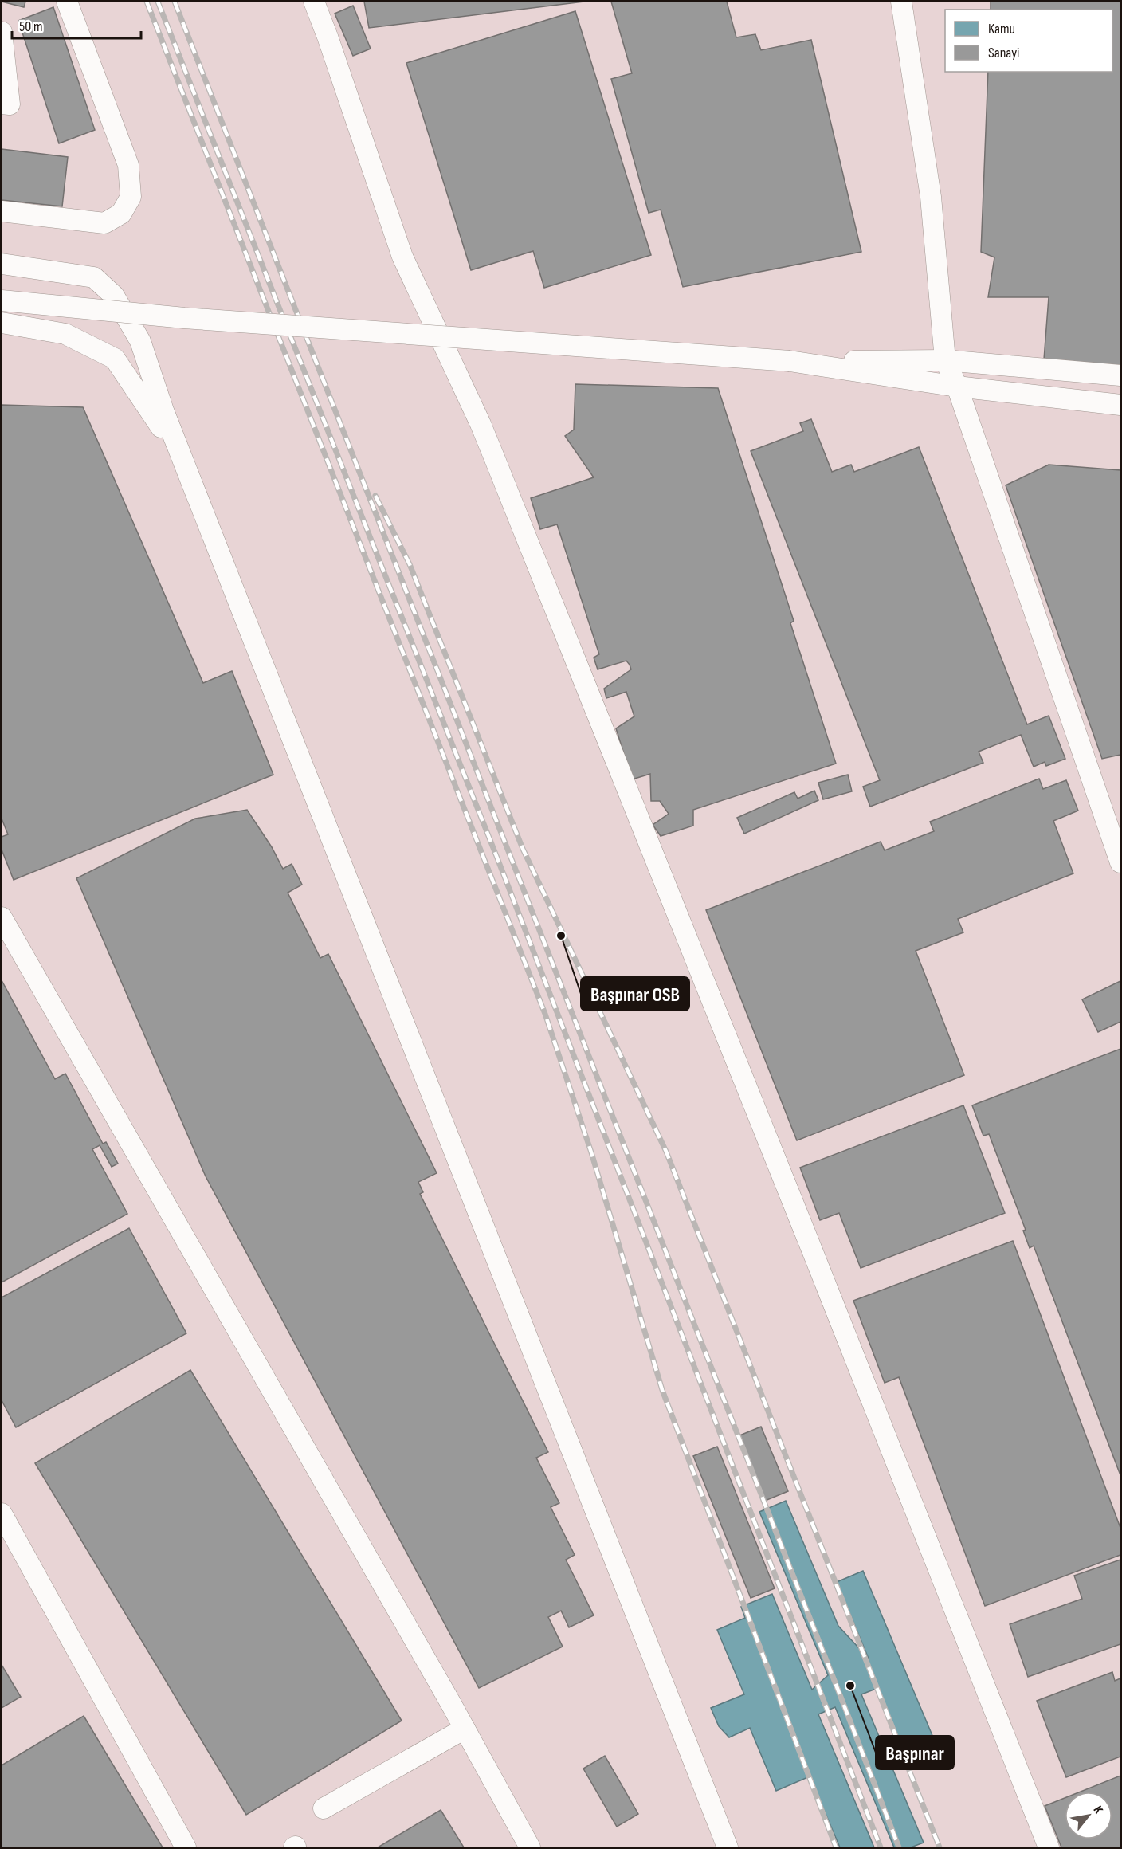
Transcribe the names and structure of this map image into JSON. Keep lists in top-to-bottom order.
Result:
{
  "places": ["Başpınar OSB", "Başpınar"],
  "legend": ["Kamu", "Sanayi"],
  "scale_bar": "50 m",
  "north": "top right"
}
